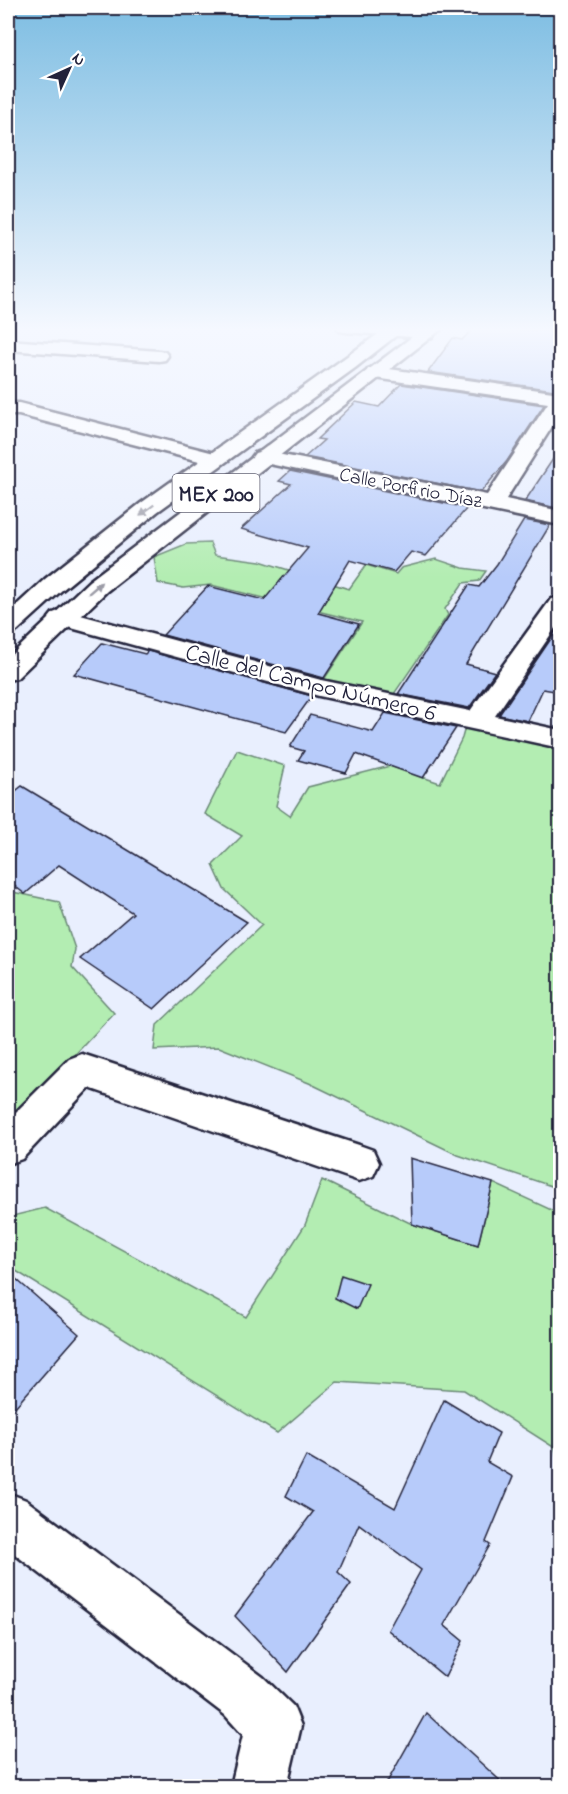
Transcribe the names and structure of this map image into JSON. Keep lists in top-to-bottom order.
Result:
{
  "streets": {
    "street": ["Calle Porfirio Díaz", "MEX 200", "Calle del Campo Número 6"]
  },
  "crossings": [
    ["Calle Porfirio Díaz", "MEX 200"],
    ["MEX 200", "Calle del Campo Número 6"]
  ],
  "north": "top right"
}
